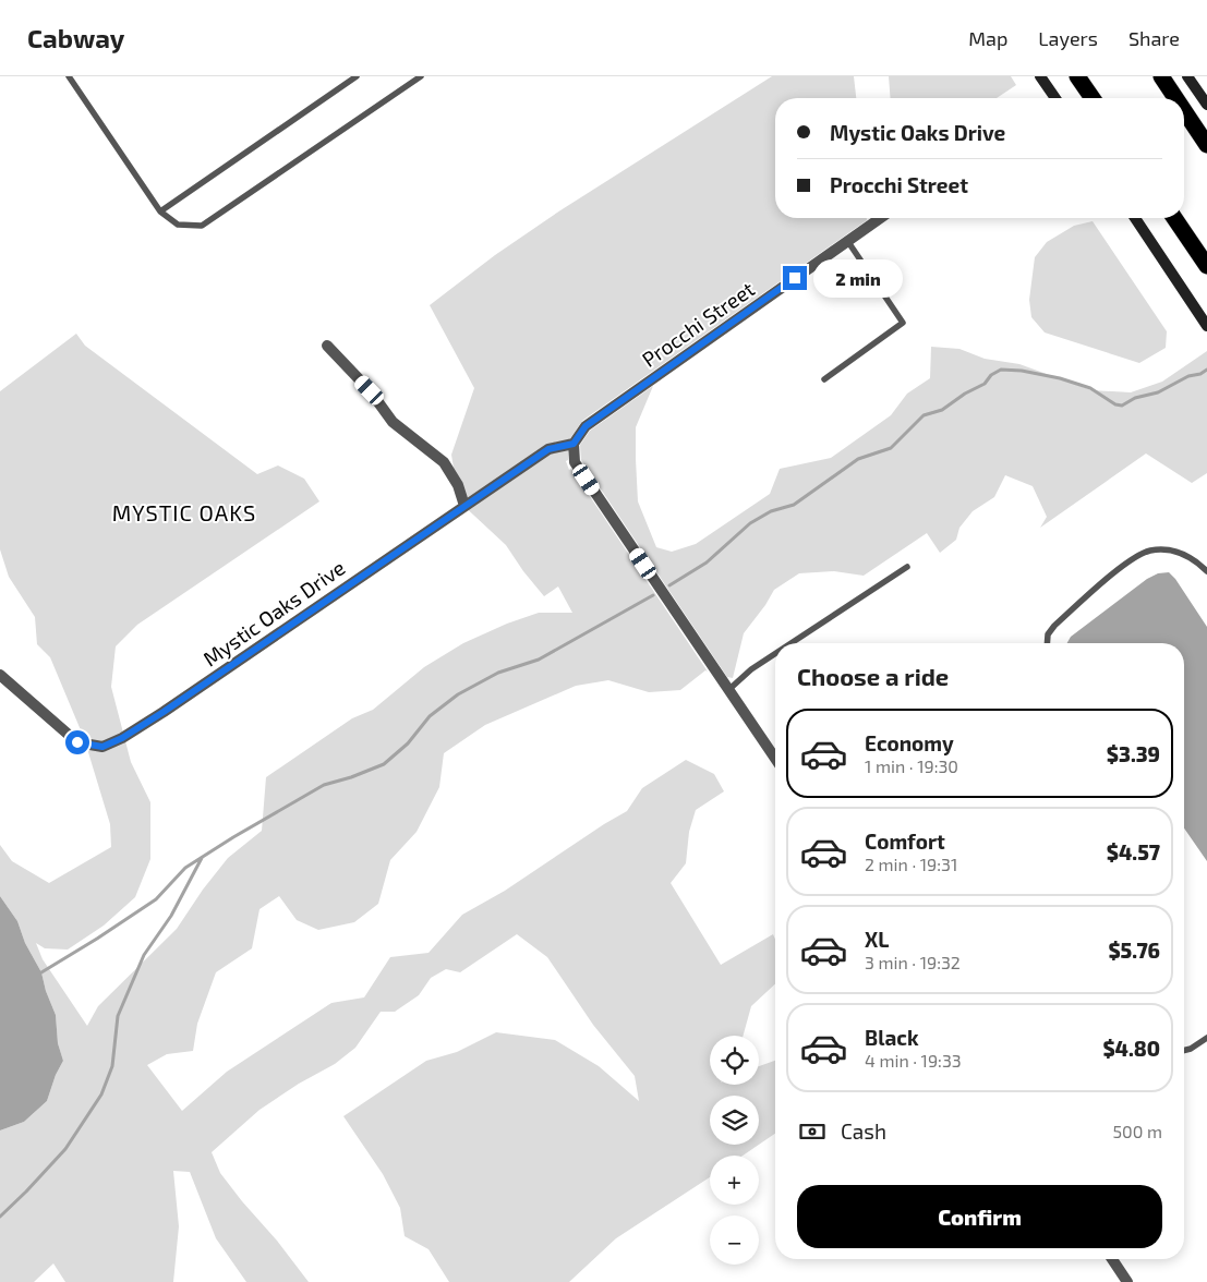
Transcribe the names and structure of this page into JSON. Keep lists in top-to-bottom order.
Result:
{
  "streets": {
    "street": ["Procchi Street", "Mystic Oaks Drive"]
  },
  "crossings": [
    ["Procchi Street", "Mystic Oaks Drive"]
  ],
  "districts": ["MYSTIC OAKS"],
  "page": {
    "header": "Cabway",
    "nav": ["Map", "Layers", "Share"],
    "banner": ["Mystic Oaks Drive", "Procchi Street"],
    "bubble": "2 min",
    "heading": "Choose a ride",
    "list": [
      {
        "name": "Economy",
        "note": "1 min · 19:30",
        "value": "$3.39"
      },
      {
        "name": "Comfort",
        "note": "2 min · 19:31",
        "value": "$4.57"
      },
      {
        "name": "XL",
        "note": "3 min · 19:32",
        "value": "$5.76"
      },
      {
        "name": "Black",
        "note": "4 min · 19:33",
        "value": "$4.80"
      }
    ],
    "map_buttons": ["+", "−"],
    "pay": ["Cash", "500 m"],
    "buttons": "Confirm"
  }
}
